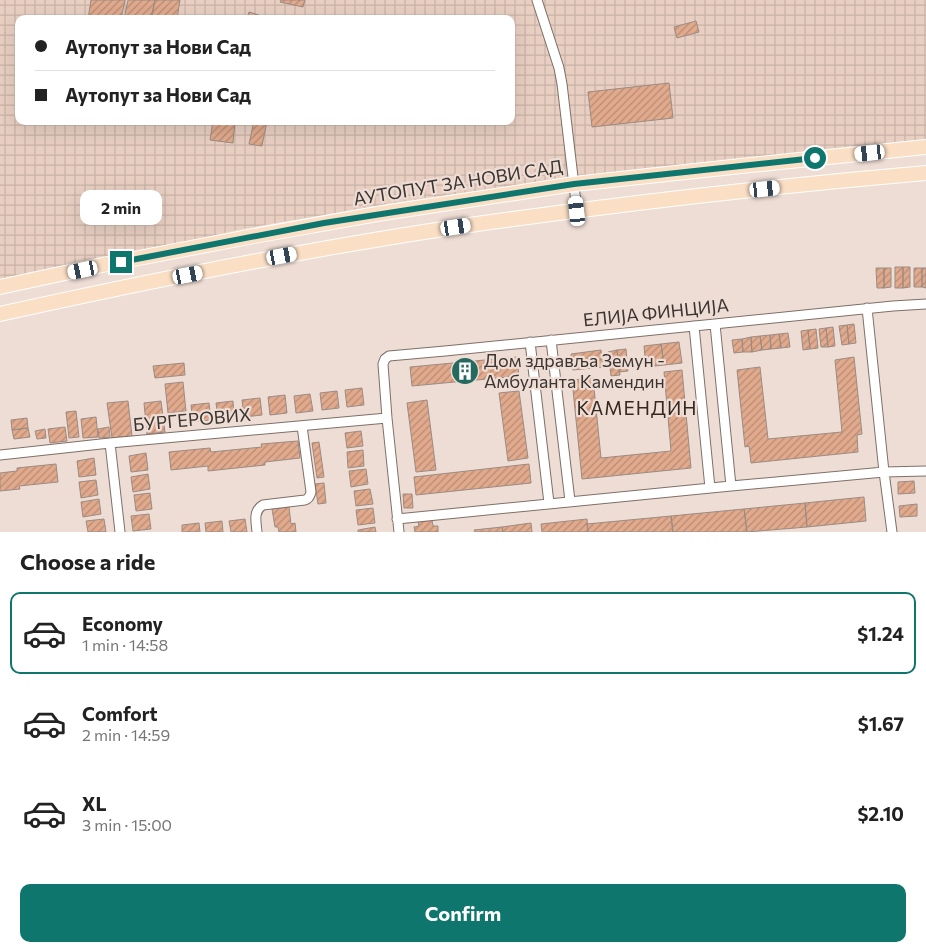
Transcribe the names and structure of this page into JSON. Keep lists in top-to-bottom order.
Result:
{
  "streets": {
    "main road": ["АУТОПУТ ЗА НОВИ САД"],
    "street": ["ЕЛИЈА ФИНЦИЈА", "БУРГЕРОВИХ"]
  },
  "crossings": [
    ["ЕЛИЈА ФИНЦИЈА", "БУРГЕРОВИХ"]
  ],
  "districts": ["КАМЕНДИН"],
  "places": {
    "building": ["Дом здравља Земун - Амбуланта Камендин"]
  },
  "page": {
    "banner": ["Аутопут за Нови Сад", "Аутопут за Нови Сад"],
    "bubble": "2 min",
    "heading": "Choose a ride",
    "list": [
      {
        "name": "Economy",
        "note": "1 min · 14:58",
        "value": "$1.24"
      },
      {
        "name": "Comfort",
        "note": "2 min · 14:59",
        "value": "$1.67"
      },
      {
        "name": "XL",
        "note": "3 min · 15:00",
        "value": "$2.10"
      }
    ],
    "buttons": "Confirm"
  }
}
